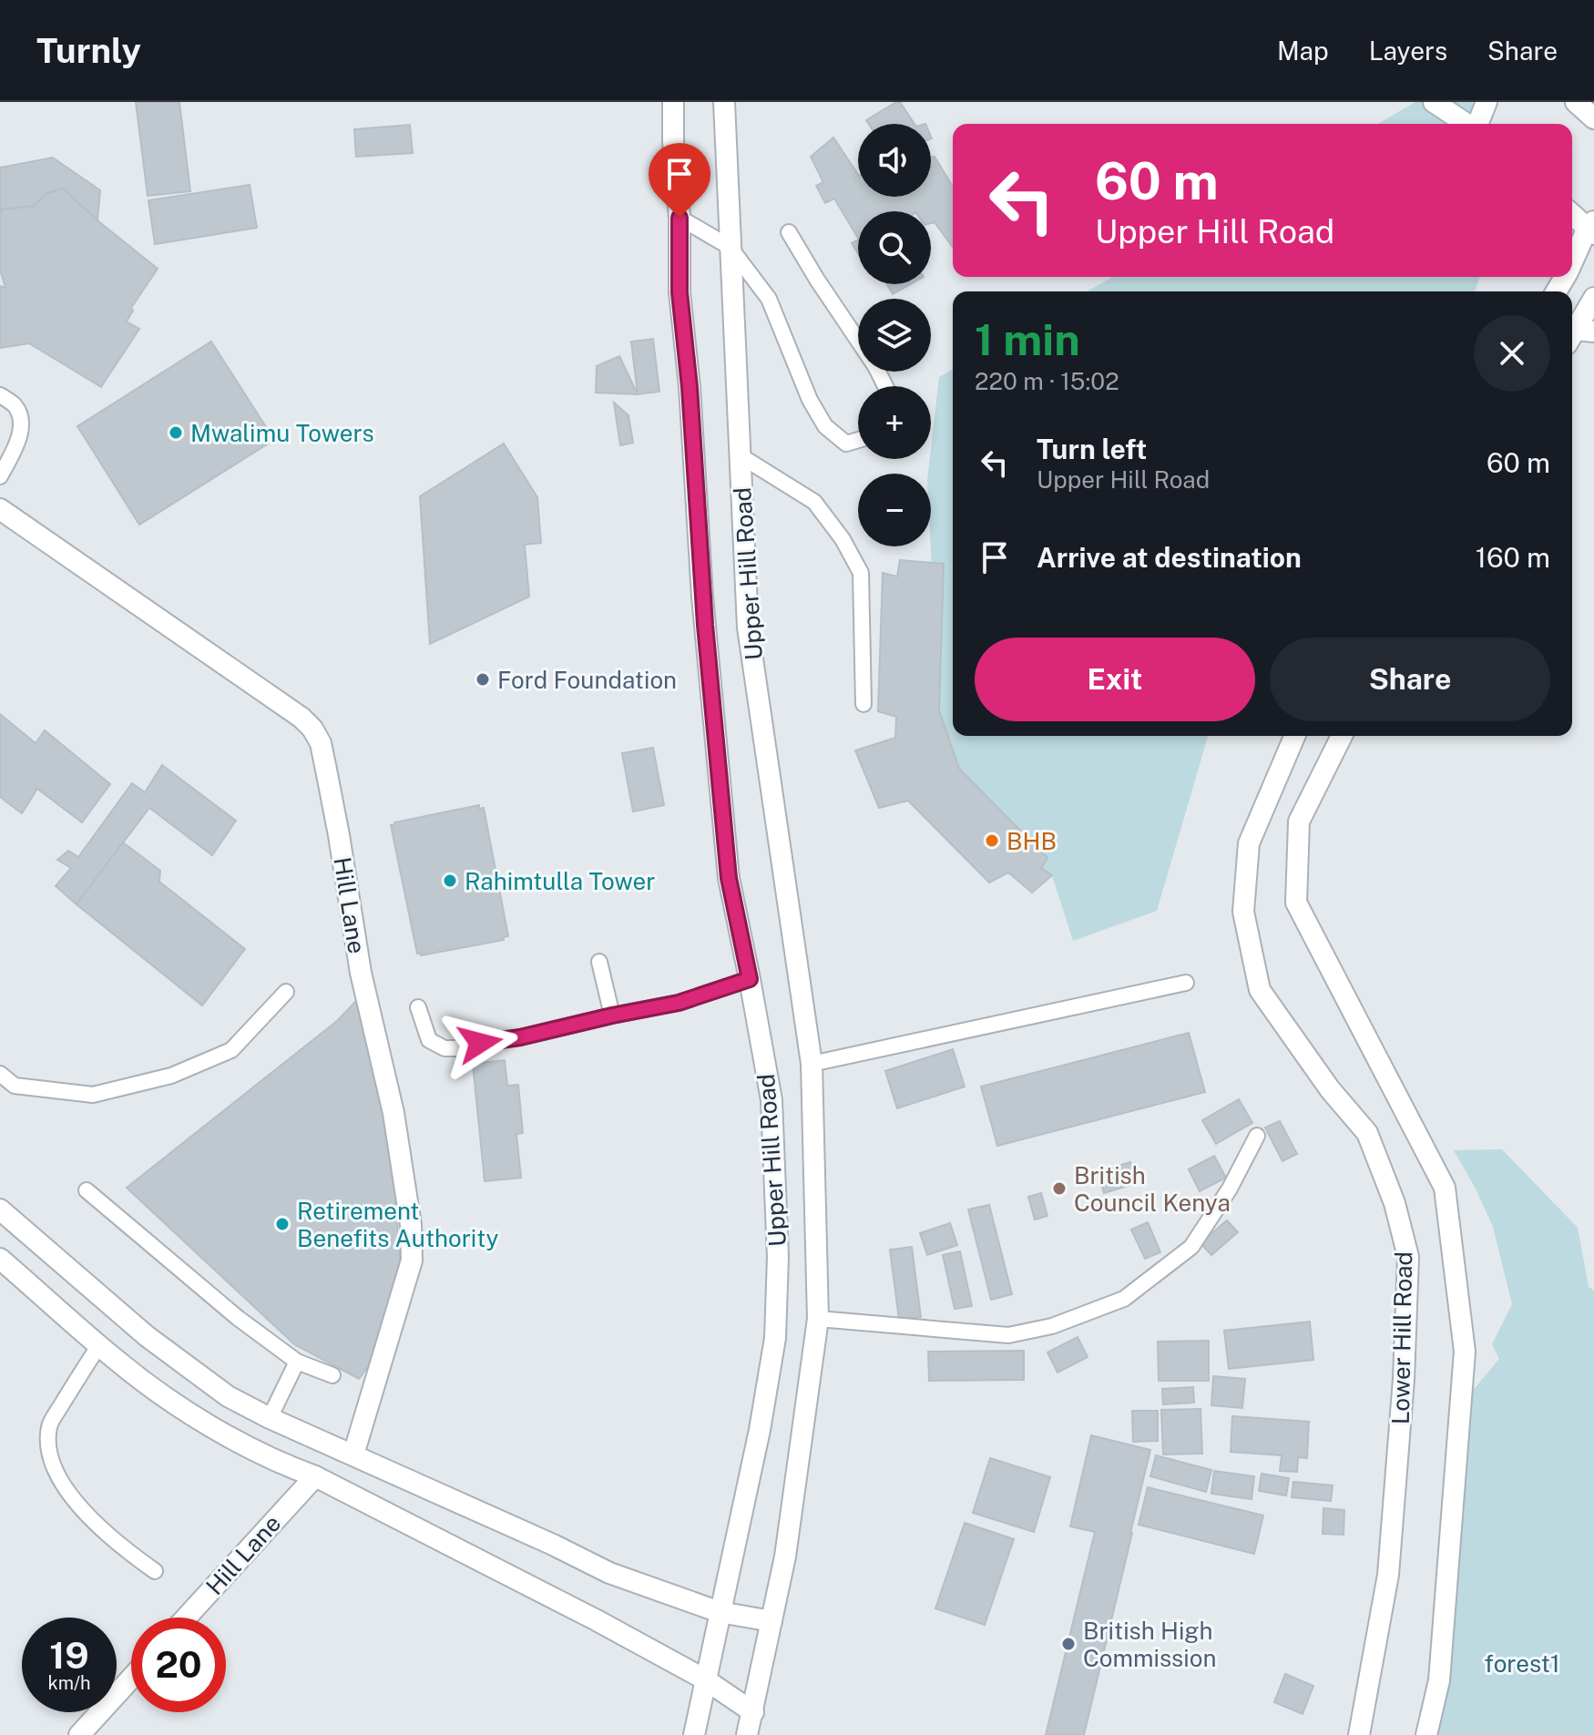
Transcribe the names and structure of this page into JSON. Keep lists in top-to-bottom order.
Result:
{
  "streets": {
    "street": ["Upper Hill Road", "Hill Lane", "Lower Hill Road"]
  },
  "parks": ["forest1"],
  "places": [
    "Mwalimu Towers",
    "Ford Foundation",
    "BHB",
    "Rahimtulla Tower",
    "British Council Kenya",
    "Retirement Benefits Authority",
    "British High Commission"
  ],
  "page": {
    "header": "Turnly",
    "nav": ["Map", "Layers", "Share"],
    "map_buttons": ["+", "−"],
    "turn": ["60 m", "Upper Hill Road"],
    "heading": ["1 min", "220 m · 15:02"],
    "list": [
      {
        "name": "Turn left",
        "note": "Upper Hill Road",
        "value": "60 m"
      },
      {
        "name": "Arrive at destination",
        "value": "160 m"
      }
    ],
    "buttons": ["Exit", "Share"],
    "speed": "19 km/h",
    "limit": "20"
  }
}
